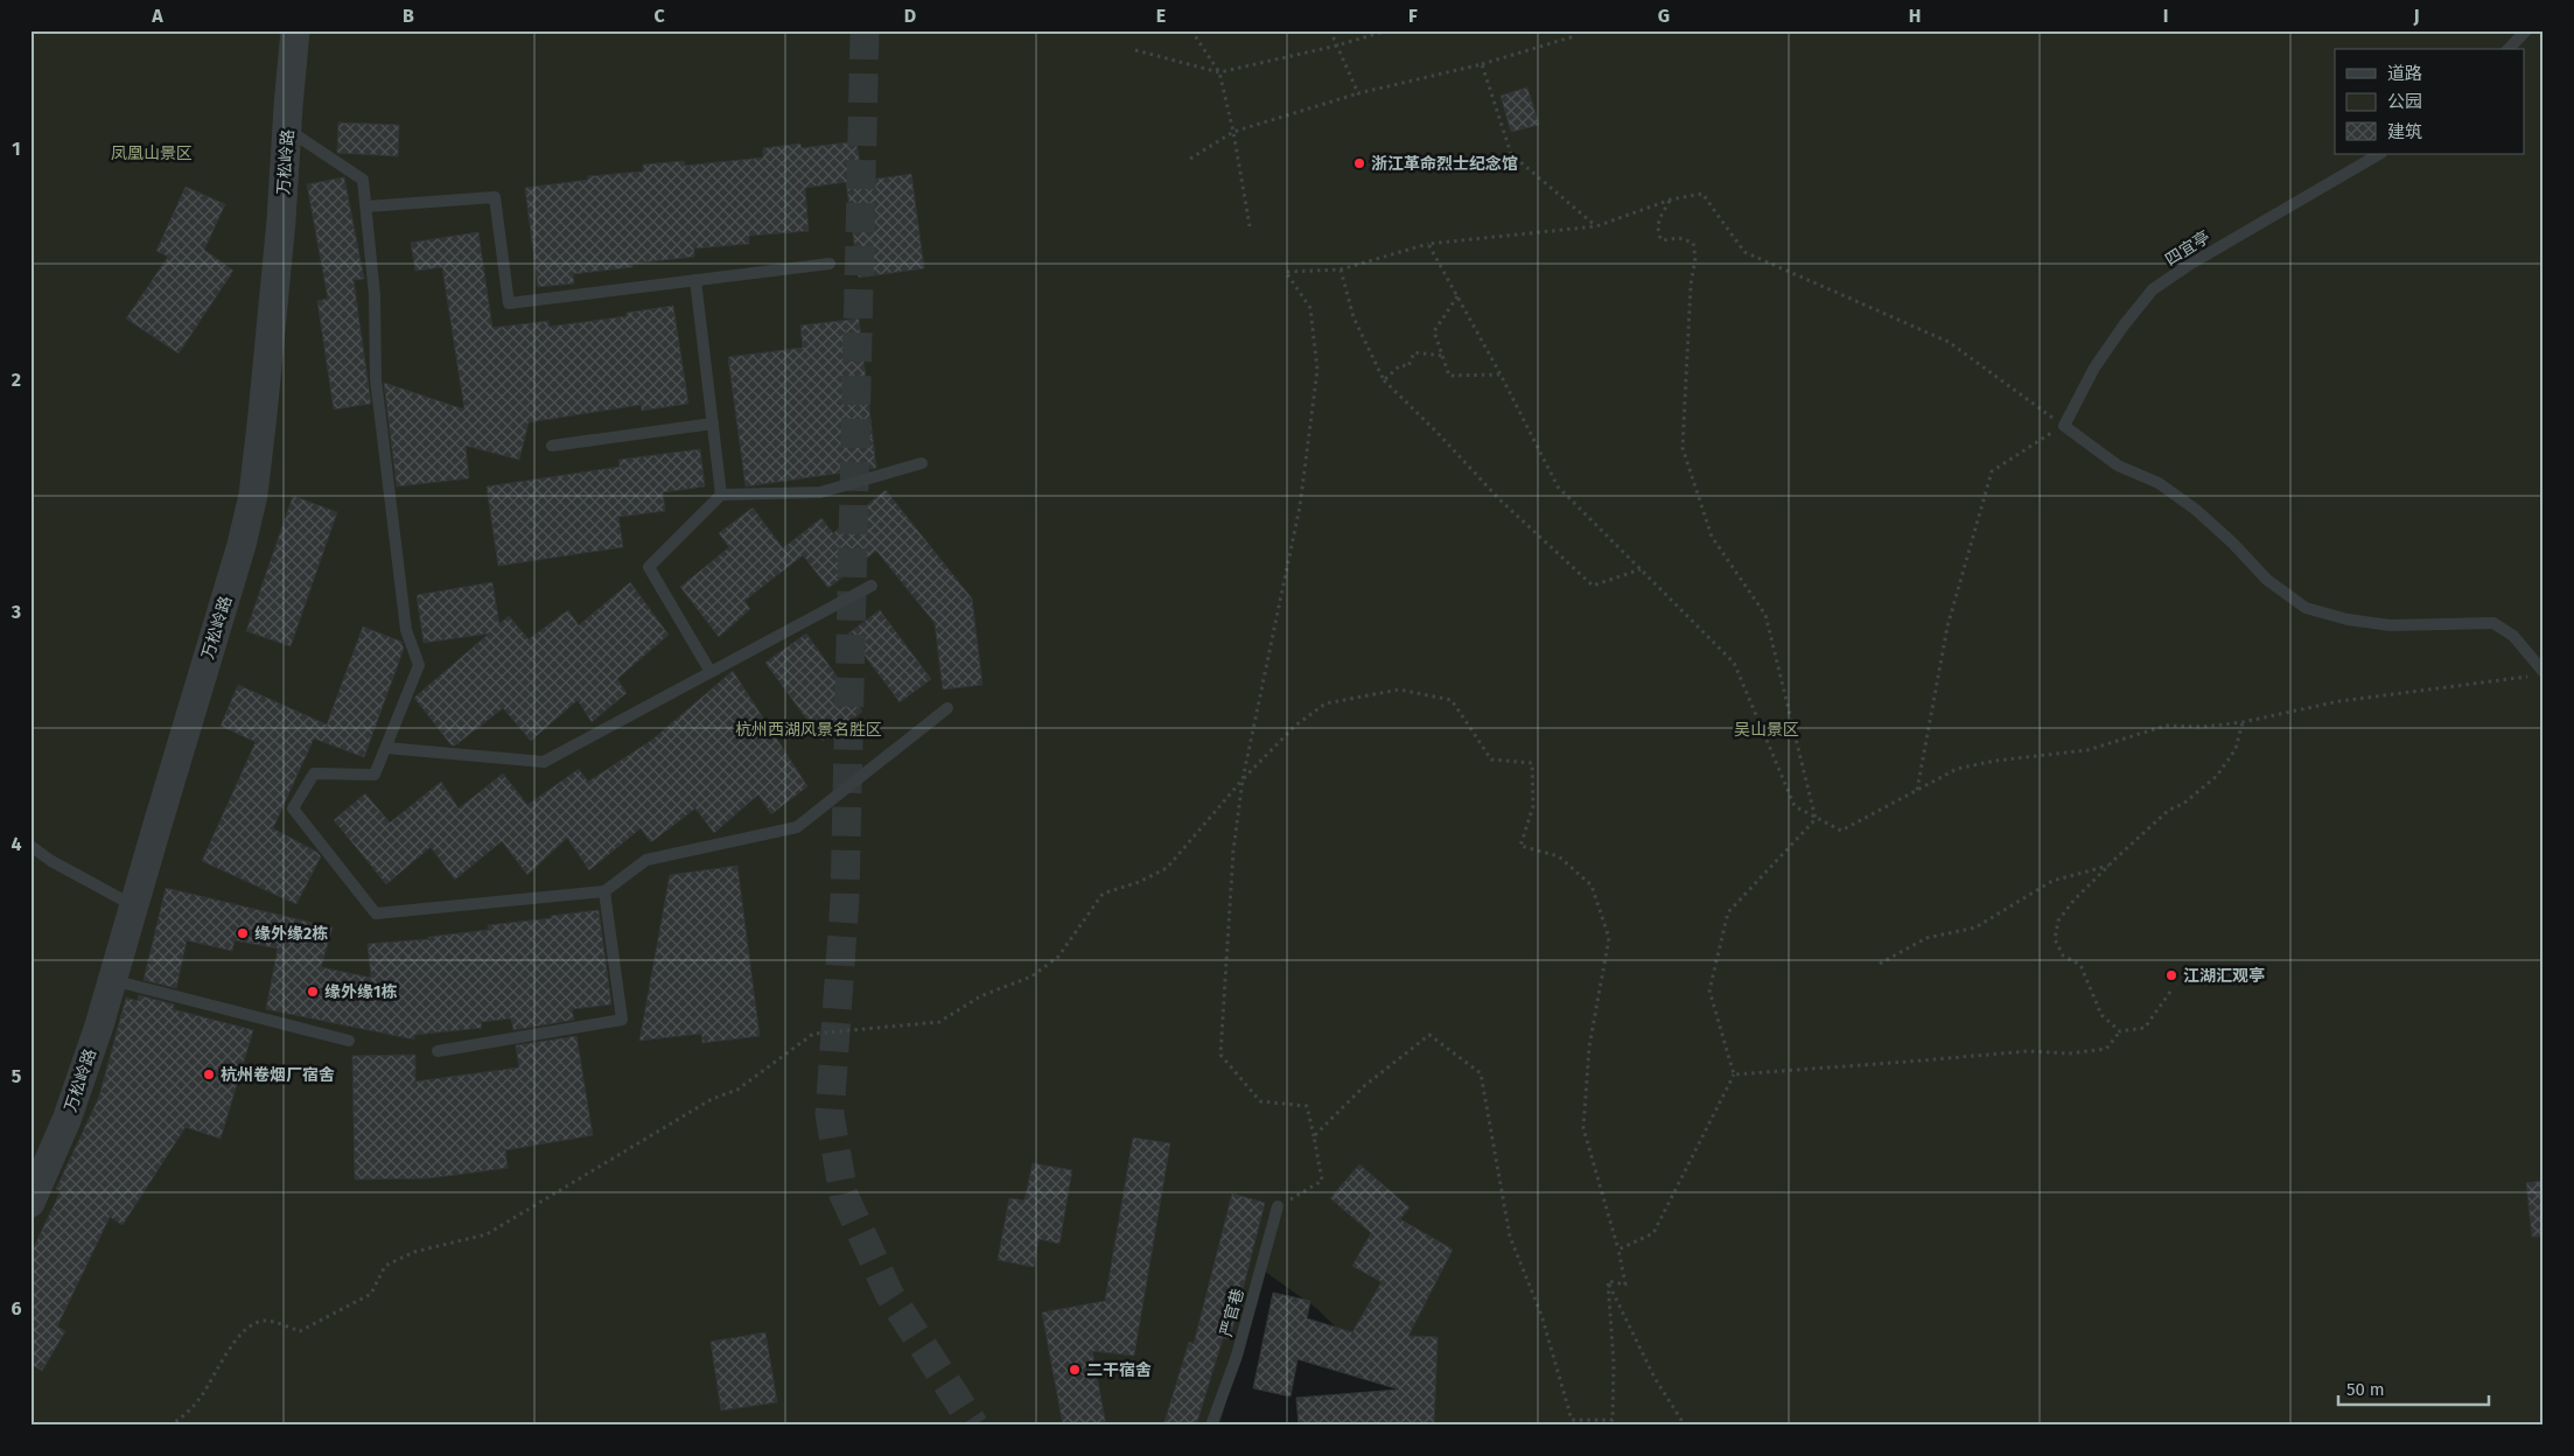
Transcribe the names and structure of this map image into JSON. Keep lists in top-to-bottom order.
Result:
{
  "streets": {
    "street": ["万松岭路"],
    "lane": ["四宜亭", "严官巷"]
  },
  "parks": ["凤凰山景区", "杭州西湖风景名胜区", "吴山景区"],
  "places": [
    "浙江革命烈士纪念馆",
    "缘外缘2栋",
    "江湖汇观亭",
    "缘外缘1栋",
    "杭州卷烟厂宿舍",
    "二干宿舍"
  ],
  "legend": ["道路", "公园", "建筑"],
  "scale_bar": "50 m",
  "grid": {
    "columns": [
      "A",
      "B",
      "C",
      "D",
      "E",
      "F",
      "G",
      "H",
      "I",
      "J"
    ],
    "rows": [
      "1",
      "2",
      "3",
      "4",
      "5",
      "6"
    ]
  }
}
